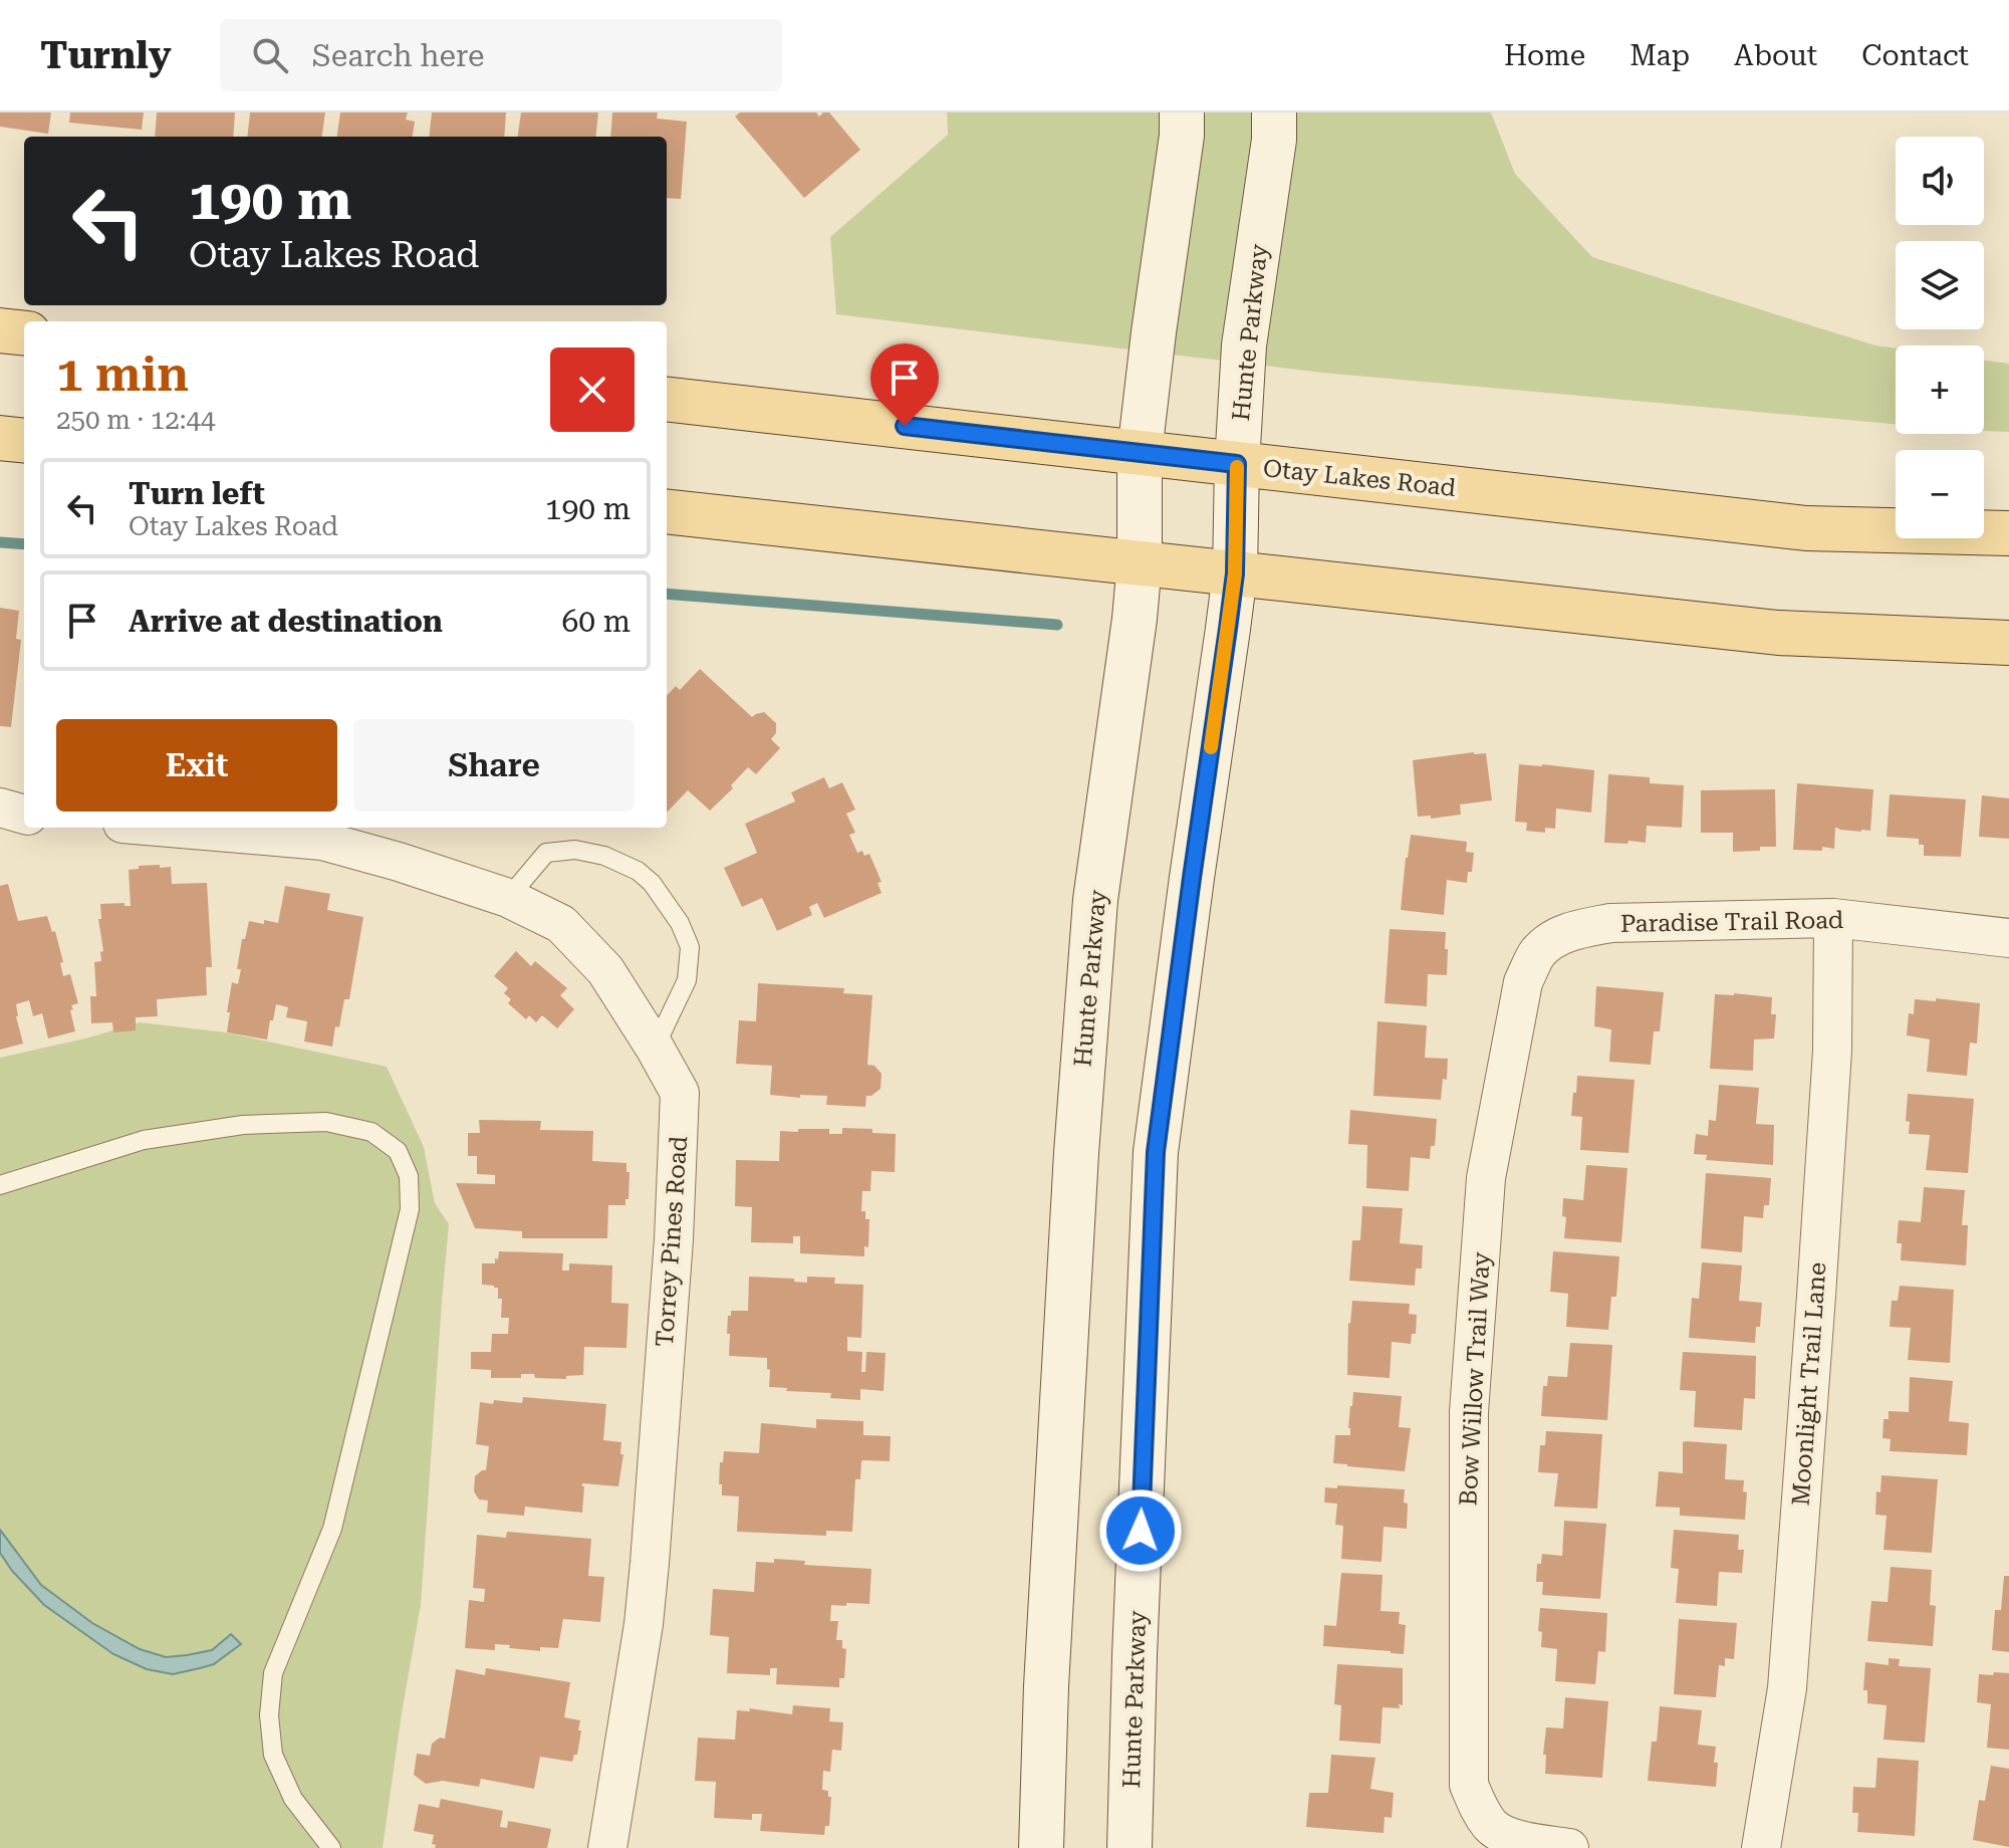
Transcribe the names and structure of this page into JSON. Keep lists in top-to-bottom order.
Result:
{
  "streets": {
    "main road": ["Hunte Parkway", "Otay Lakes Road"],
    "street": [
      "Paradise Trail Road",
      "Torrey Pines Road",
      "Bow Willow Trail Way",
      "Moonlight Trail Lane"
    ]
  },
  "crossings": [
    ["Hunte Parkway", "Otay Lakes Road"],
    ["Paradise Trail Road", "Bow Willow Trail Way"],
    ["Paradise Trail Road", "Moonlight Trail Lane"]
  ],
  "page": {
    "header": "Turnly",
    "search": "Search here",
    "nav": [
      "Home",
      "Map",
      "About",
      "Contact"
    ],
    "map_buttons": ["+", "−"],
    "turn": ["190 m", "Otay Lakes Road"],
    "heading": ["1 min", "250 m · 12:44"],
    "list": [
      {
        "name": "Turn left",
        "note": "Otay Lakes Road",
        "value": "190 m"
      },
      {
        "name": "Arrive at destination",
        "value": "60 m"
      }
    ],
    "buttons": ["Exit", "Share"]
  }
}
